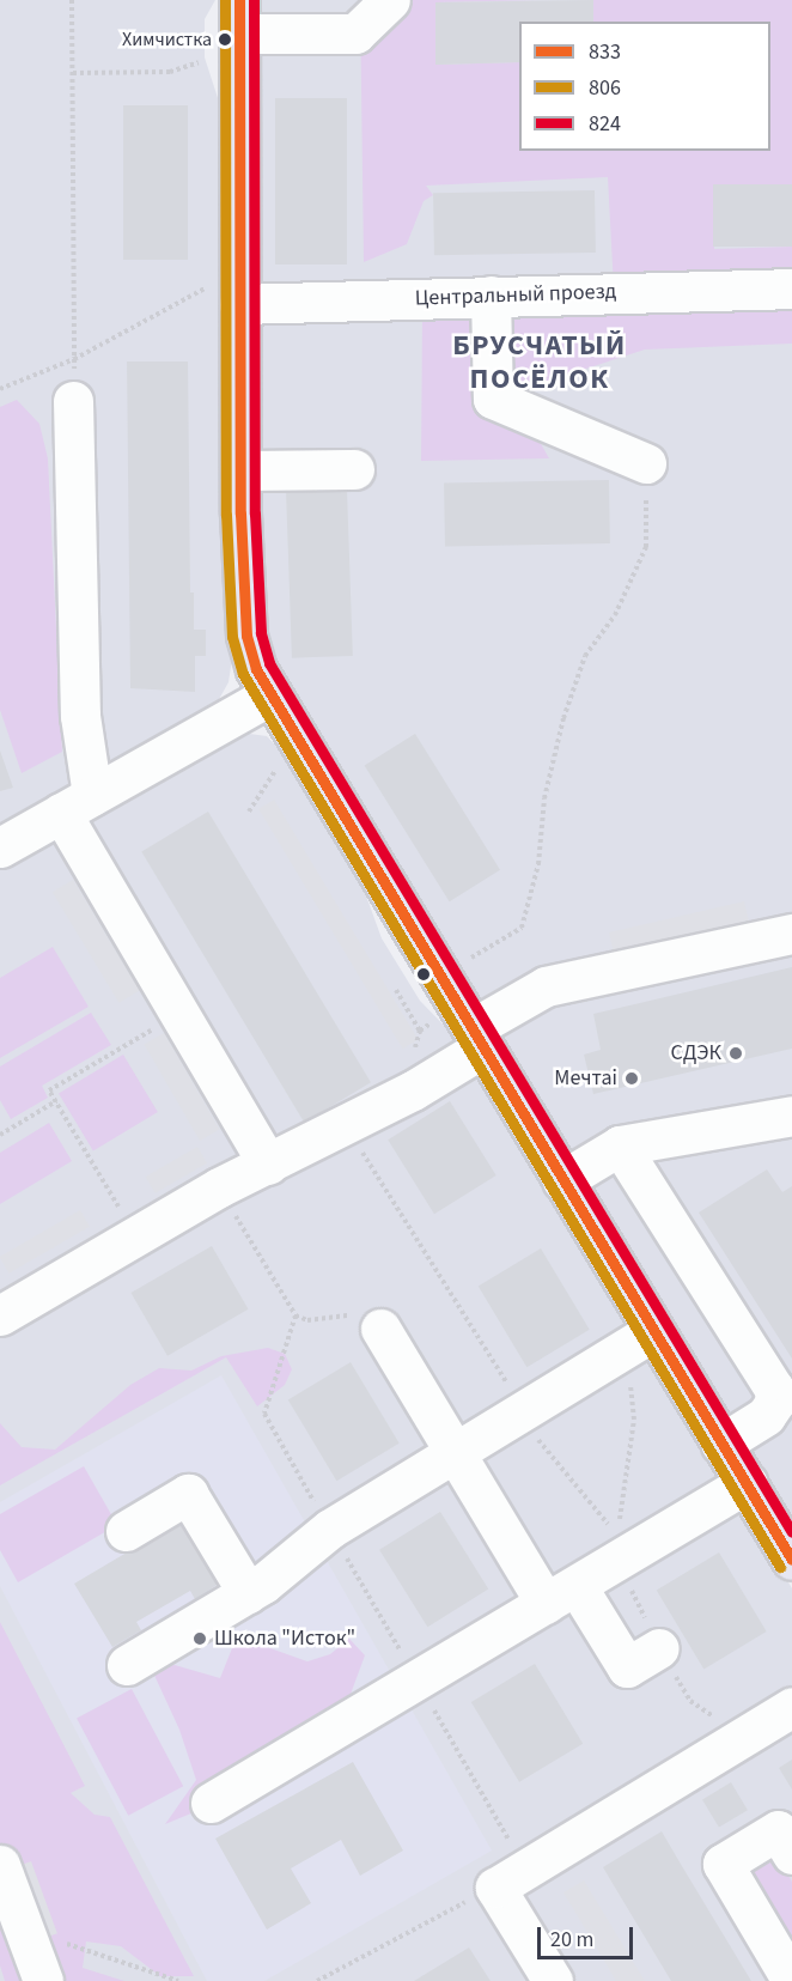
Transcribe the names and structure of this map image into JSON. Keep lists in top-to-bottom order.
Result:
{
  "streets": {
    "street": ["Центральный проезд"]
  },
  "districts": ["БРУСЧАТЫЙ ПОСЁЛОК"],
  "places": [
    "Химчистка",
    "СДЭК",
    "Мечтаi",
    "Школа \"Исток\""
  ],
  "lines": ["transit line 833", "transit line 806", "transit line 824"],
  "legend": ["833", "806", "824"],
  "scale_bar": "20 m"
}
